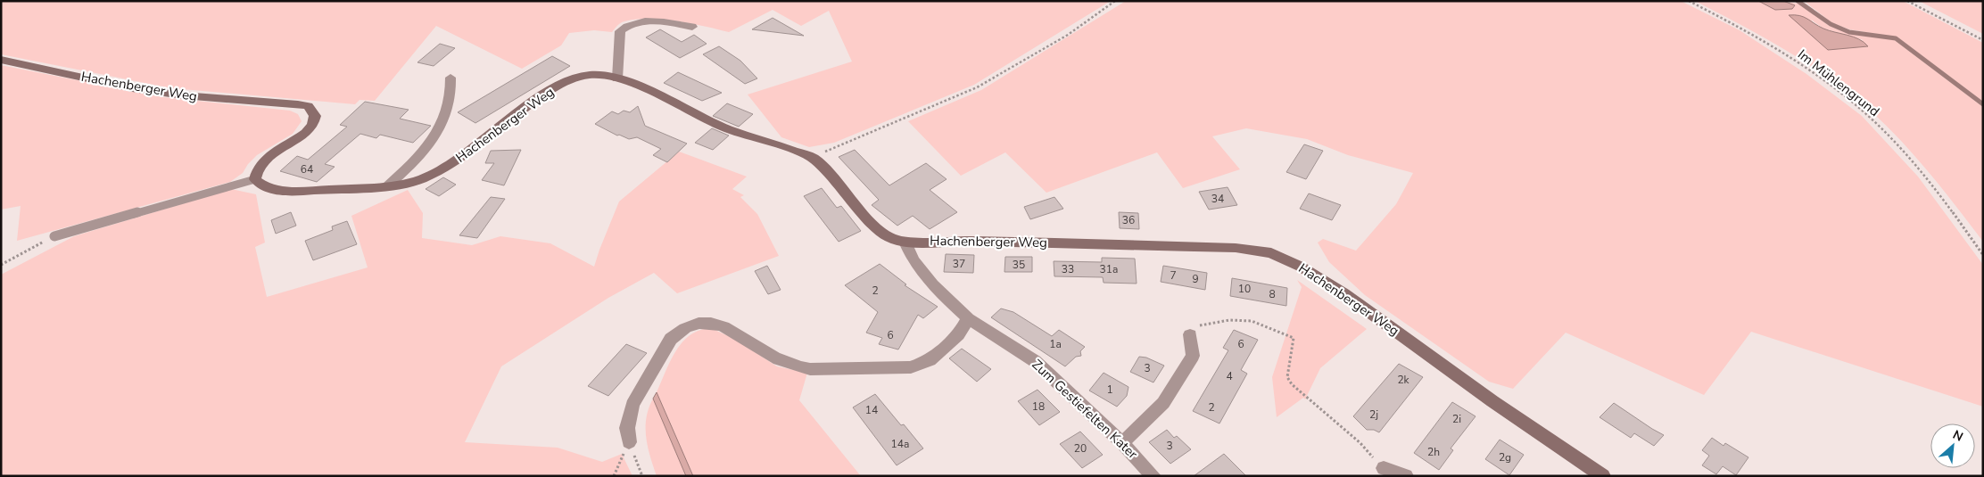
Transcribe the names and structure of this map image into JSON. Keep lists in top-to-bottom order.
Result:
{
  "streets": {
    "street": ["Hachenberger Weg", "Zum Gestiefelten Kater"],
    "path": ["Im Mühlengrund"]
  },
  "crossings": [
    ["Hachenberger Weg", "Zum Gestiefelten Kater"]
  ],
  "house_numbers": [
    "64",
    "34",
    "36",
    "37",
    "35",
    "33",
    "31a",
    "7",
    "9",
    "10",
    "2",
    "8",
    "6",
    "1a",
    "6",
    "3",
    "4",
    "2k",
    "1",
    "18",
    "2",
    "14",
    "2j",
    "2i",
    "14a",
    "3",
    "20",
    "2h",
    "2g"
  ],
  "north": "top right"
}
